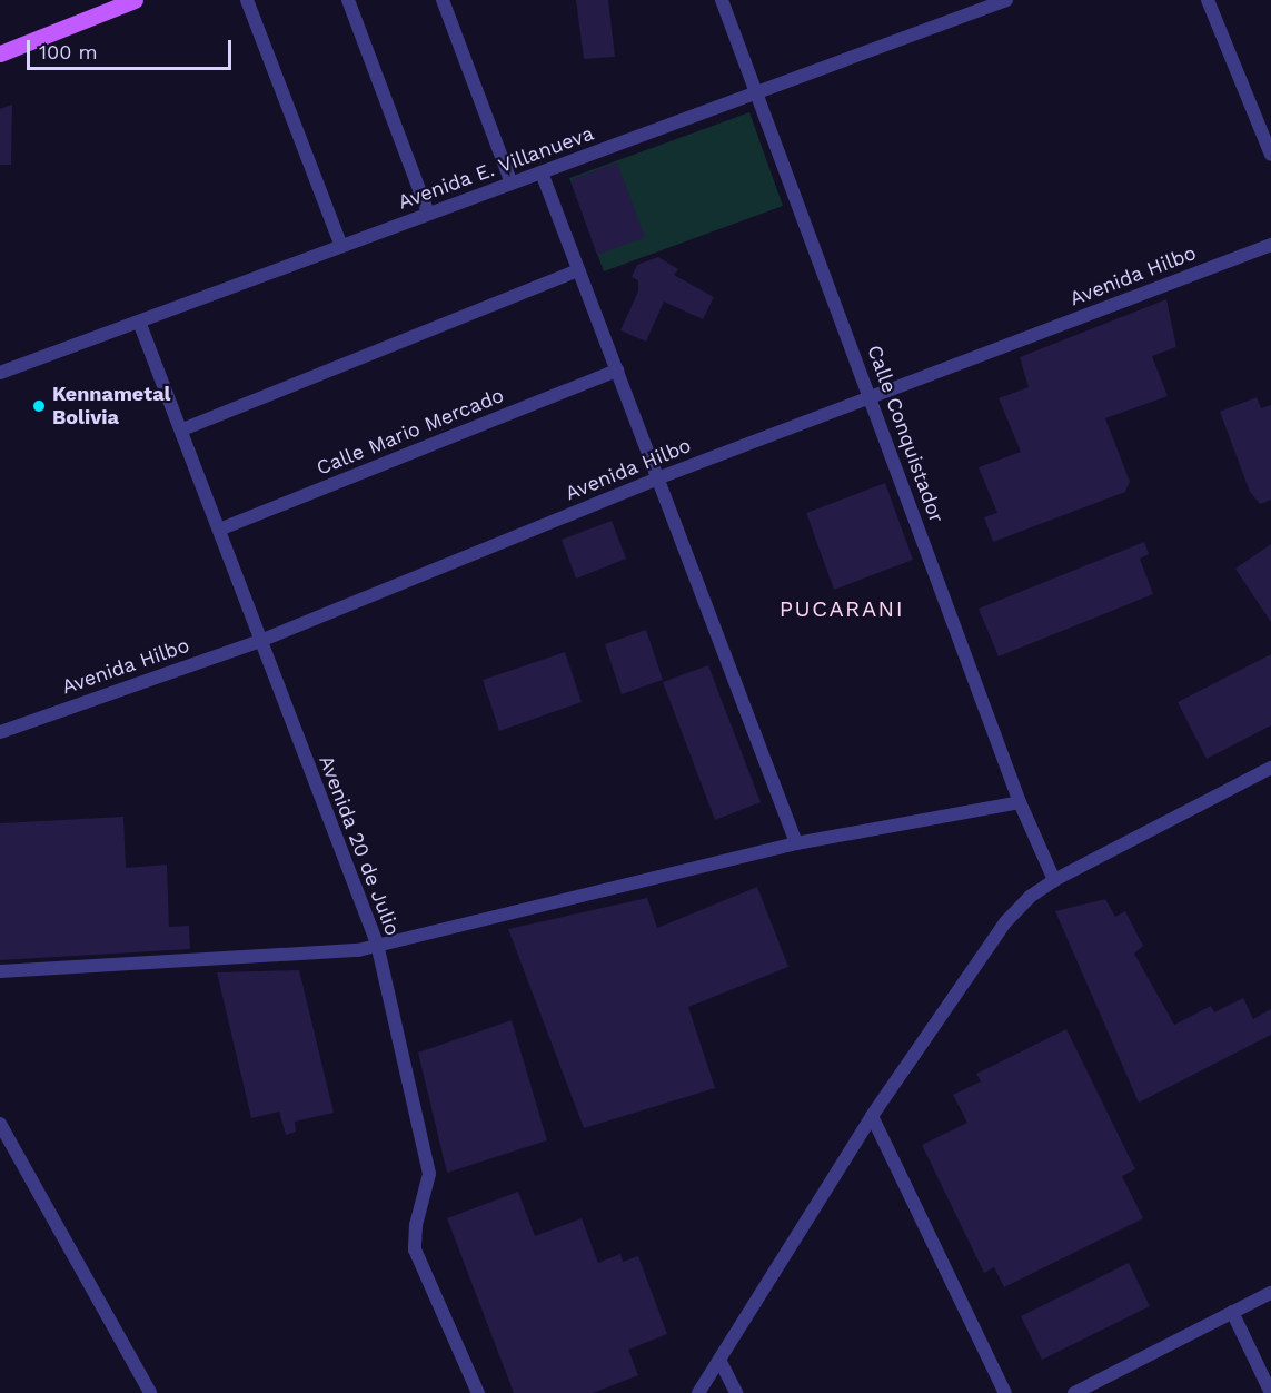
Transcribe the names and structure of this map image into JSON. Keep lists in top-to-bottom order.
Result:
{
  "streets": {
    "street": [
      "Avenida E. Villanueva",
      "Avenida Hilbo",
      "Calle Mario Mercado",
      "Calle Conquistador",
      "Avenida 20 de Julio"
    ]
  },
  "crossings": [
    ["Avenida E. Villanueva", "Calle Conquistador"],
    ["Avenida E. Villanueva", "Avenida 20 de Julio"],
    ["Avenida Hilbo", "Calle Conquistador"],
    ["Avenida Hilbo", "Avenida 20 de Julio"],
    ["Calle Mario Mercado", "Avenida 20 de Julio"]
  ],
  "districts": ["PUCARANI"],
  "places": ["Kennametal Bolivia"],
  "scale_bar": "100 m"
}
